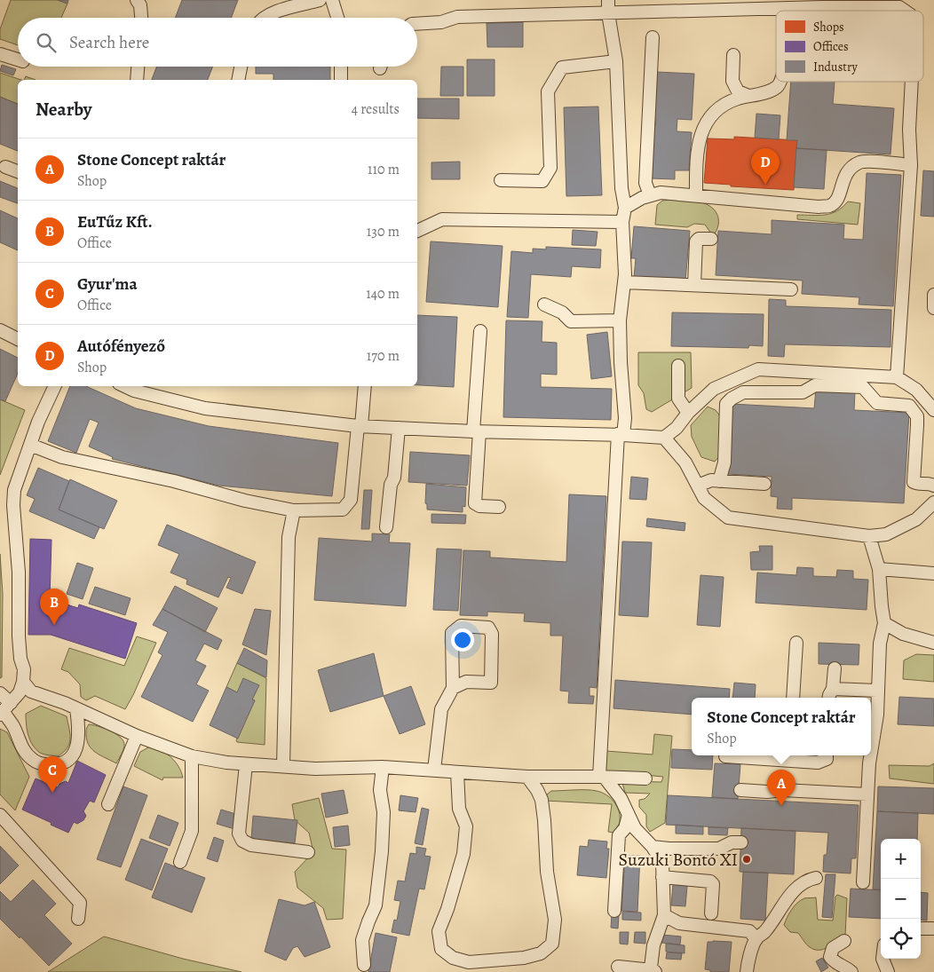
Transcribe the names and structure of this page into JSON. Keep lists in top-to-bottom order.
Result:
{
  "places": ["Suzuki Bontó XI"],
  "legend": ["Shops", "Offices", "Industry"],
  "page": {
    "search": "Search here",
    "heading": ["Nearby", "4 results"],
    "list": [
      {
        "mark": "A",
        "name": "Stone Concept raktár",
        "note": "Shop",
        "value": "110 m"
      },
      {
        "mark": "B",
        "name": "EuTűz Kft.",
        "note": "Office",
        "value": "130 m"
      },
      {
        "mark": "C",
        "name": "Gyur'ma",
        "note": "Office",
        "value": "140 m"
      },
      {
        "mark": "D",
        "name": "Autófényező",
        "note": "Shop",
        "value": "170 m"
      }
    ],
    "pins": [
      "D",
      "B",
      "C",
      "A"
    ],
    "popup": ["Stone Concept raktár", "Shop"],
    "map_buttons": ["+", "−"]
  }
}
